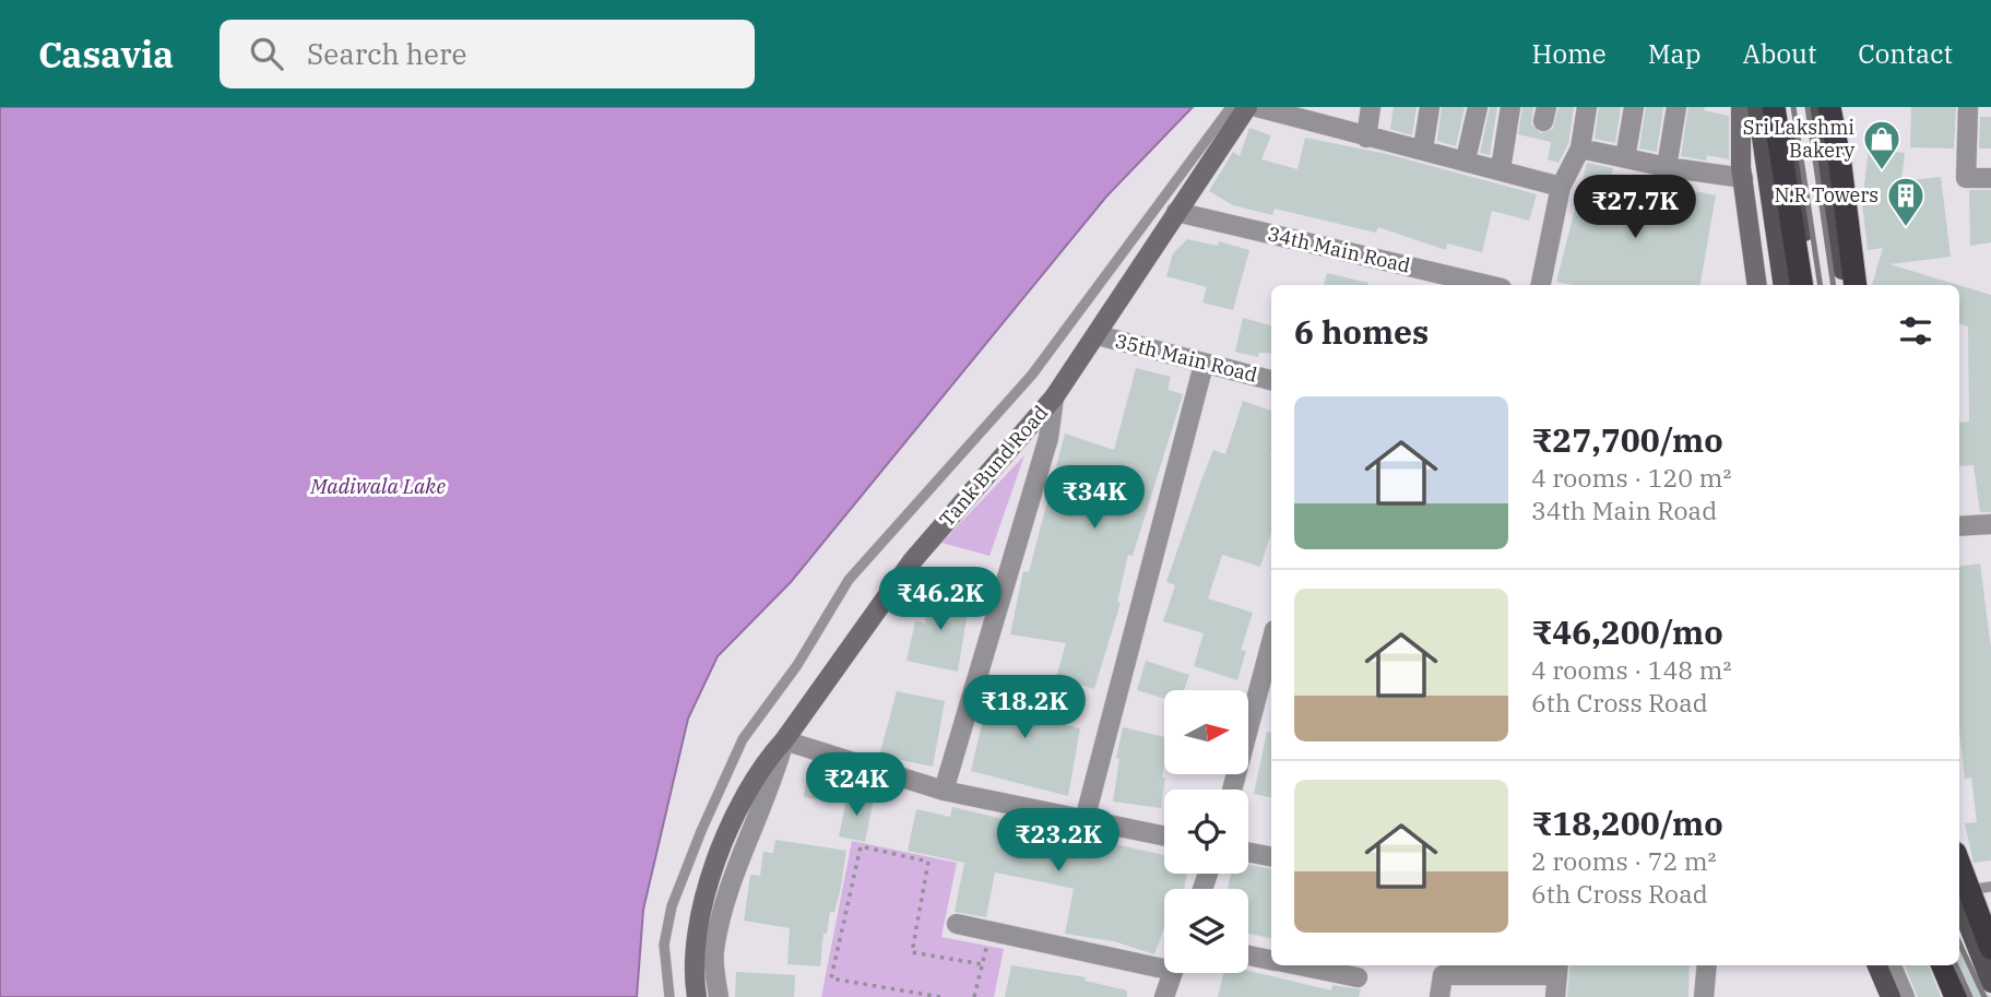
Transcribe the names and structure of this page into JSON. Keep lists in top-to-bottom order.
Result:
{
  "streets": {
    "main road": ["Tank Bund Road"],
    "street": ["34th Main Road", "35th Main Road"]
  },
  "crossings": [
    ["34th Main Road", "Tank Bund Road"],
    ["35th Main Road", "Tank Bund Road"]
  ],
  "water": ["Madiwala Lake"],
  "places": {
    "shop": ["Sri Lakshmi Bakery"],
    "building": ["N.R Towers"]
  },
  "north": "right",
  "page": {
    "header": "Casavia",
    "search": "Search here",
    "nav": [
      "Home",
      "Map",
      "About",
      "Contact"
    ],
    "price": [
      "₹27.7K",
      "₹34K",
      "₹46.2K",
      "₹18.2K",
      "₹24K",
      "₹23.2K"
    ],
    "heading": "6 homes",
    "list": [
      {
        "name": "₹27,700/mo",
        "note": "4 rooms · 120 m² · 34th Main Road"
      },
      {
        "name": "₹46,200/mo",
        "note": "4 rooms · 148 m² · 6th Cross Road"
      },
      {
        "name": "₹18,200/mo",
        "note": "2 rooms · 72 m² · 6th Cross Road"
      }
    ]
  }
}
